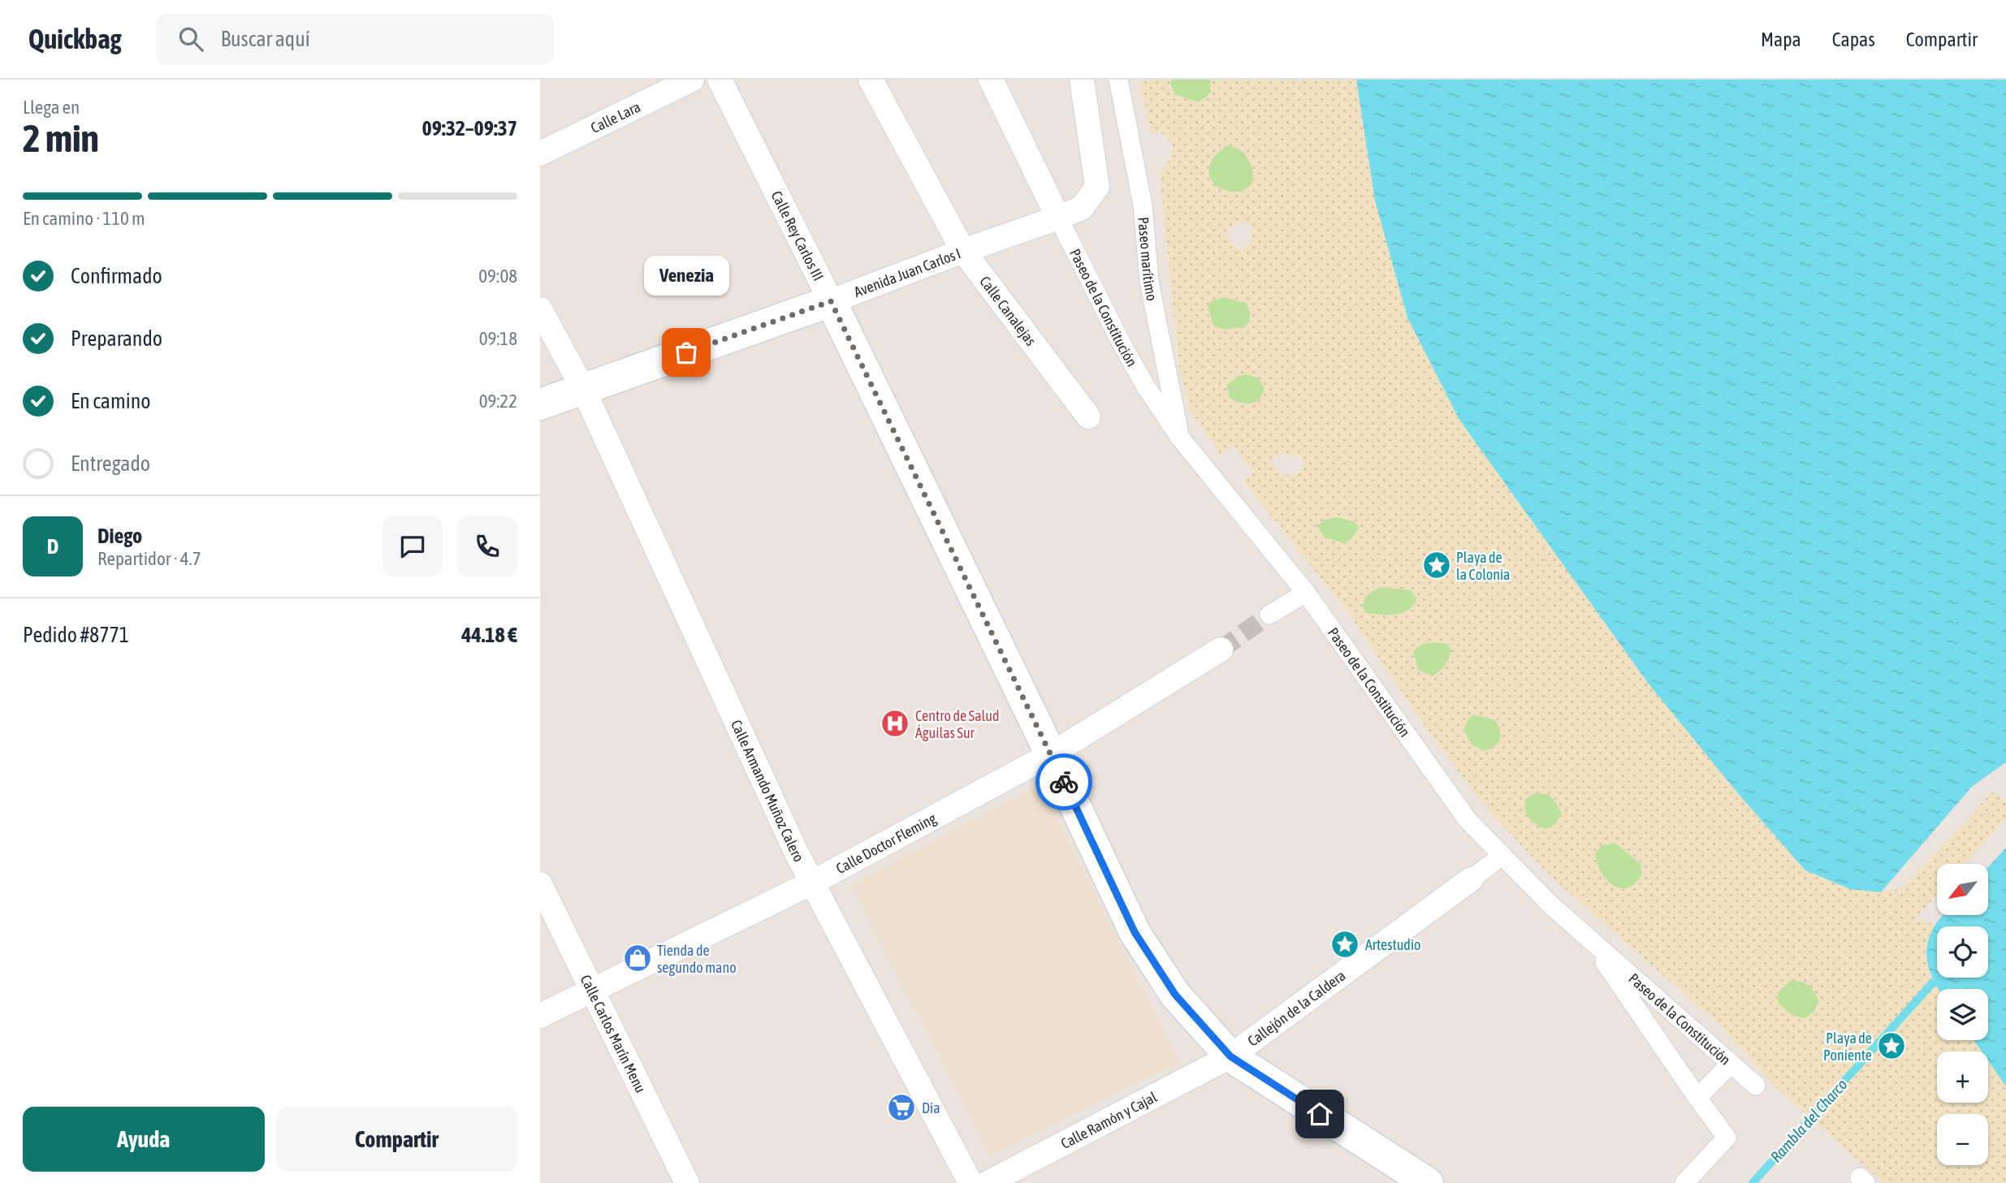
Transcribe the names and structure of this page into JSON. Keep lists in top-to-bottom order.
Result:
{
  "streets": {
    "main road": ["Calle Rey Carlos III", "Avenida Juan Carlos I"],
    "street": [
      "Calle Lara",
      "Paseo marítimo",
      "Paseo de la Constitución",
      "Calle Canalejas",
      "Calle Armando Muñoz Calero",
      "Calle Doctor Fleming",
      "Callejón de la Caldera",
      "Calle Carlos Marín Menu",
      "Calle Ramón y Cajal"
    ]
  },
  "crossings": [
    ["Calle Rey Carlos III", "Avenida Juan Carlos I"],
    ["Calle Rey Carlos III", "Calle Doctor Fleming"],
    ["Calle Rey Carlos III", "Callejón de la Caldera"],
    ["Calle Rey Carlos III", "Calle Ramón y Cajal"],
    ["Paseo marítimo", "Paseo de la Constitución"],
    ["Avenida Juan Carlos I", "Paseo de la Constitución"],
    ["Avenida Juan Carlos I", "Calle Canalejas"],
    ["Avenida Juan Carlos I", "Calle Armando Muñoz Calero"],
    ["Calle Armando Muñoz Calero", "Calle Doctor Fleming"],
    ["Calle Doctor Fleming", "Calle Carlos Marín Menu"],
    ["Callejón de la Caldera", "Calle Ramón y Cajal"]
  ],
  "water": ["Rambla del Charco"],
  "places": {
    "other": ["Venezia"],
    "place": ["Playa de la Colonia", "Artestudio", "Playa de Poniente"],
    "hospital": ["Centro de Salud Águilas Sur"],
    "shop": ["Tienda de segundo mano"],
    "supermarket": ["Dia"]
  },
  "north": "bottom left",
  "page": {
    "header": "Quickbag",
    "search": "Buscar aquí",
    "nav": ["Mapa", "Capas", "Compartir"],
    "heading": ["2 min", "Llega en", "09:32–09:37"],
    "panel": [
      "Diego",
      "Repartidor · 4.7",
      "Pedido #8771",
      "44.18 €"
    ],
    "bar": "En camino · 110 m",
    "list": [
      ["Confirmado", "09:08"],
      ["Preparando", "09:18"],
      ["En camino", "09:22"],
      "Entregado"
    ],
    "bubble": "Venezia",
    "round": "D",
    "map_buttons": ["+", "−"],
    "buttons": ["Ayuda", "Compartir"]
  }
}
